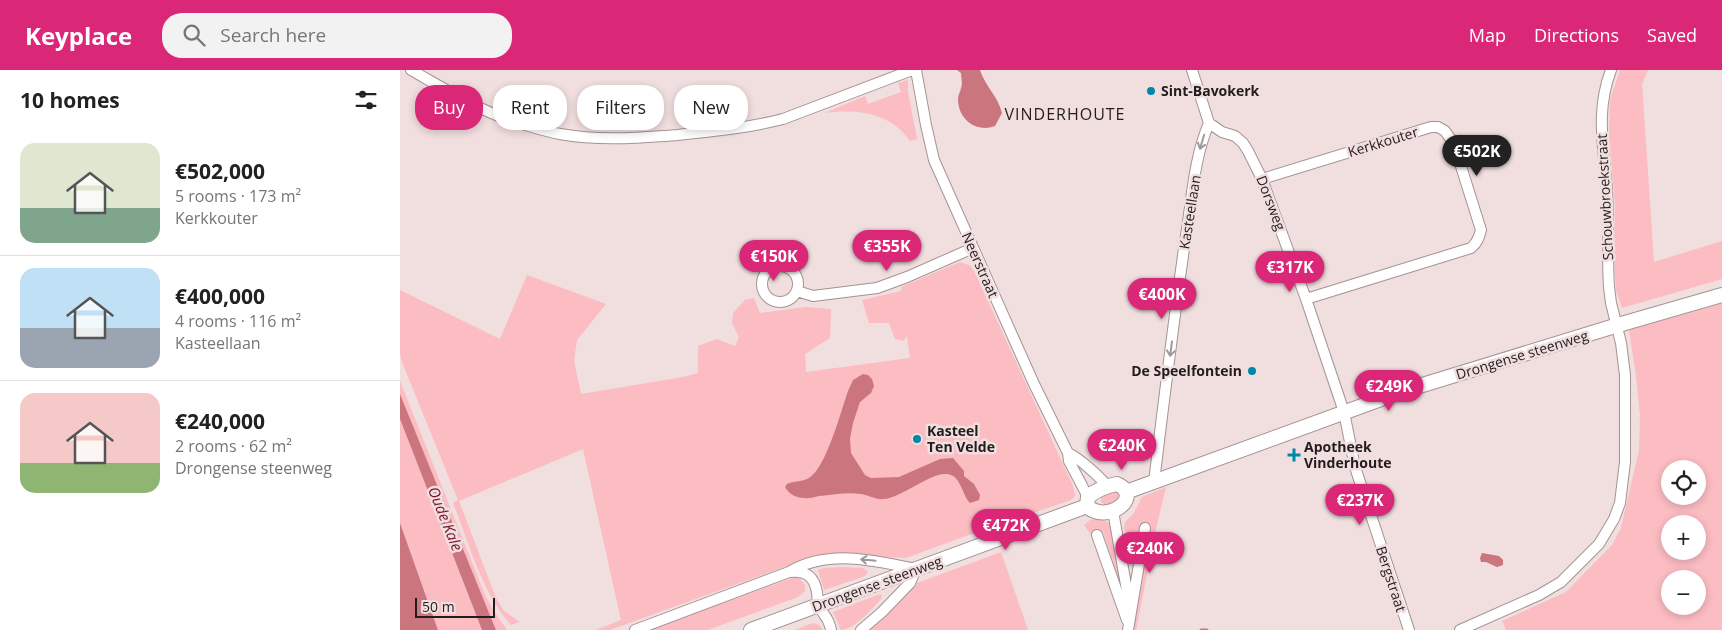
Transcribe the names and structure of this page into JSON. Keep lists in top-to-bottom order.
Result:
{
  "streets": {
    "street": [
      "Kerkkouter",
      "Schouwbroekstraat",
      "Dorsweg",
      "Kasteellaan",
      "Neerstraat",
      "Drongense steenweg",
      "Bergstraat"
    ]
  },
  "crossings": [
    ["Kerkkouter", "Dorsweg"],
    ["Schouwbroekstraat", "Drongense steenweg"],
    ["Dorsweg", "Kasteellaan"],
    ["Dorsweg", "Drongense steenweg"],
    ["Dorsweg", "Bergstraat"],
    ["Kasteellaan", "Drongense steenweg"],
    ["Neerstraat", "Drongense steenweg"],
    ["Drongense steenweg", "Bergstraat"]
  ],
  "one_way": ["Kasteellaan"],
  "districts": ["VINDERHOUTE"],
  "water": ["Oude Kale"],
  "places": {
    "other": ["Sint-Bavokerk", "De Speelfontein", "Kasteel Ten Velde"],
    "health": ["Apotheek Vinderhoute"]
  },
  "scale_bar": "50 m",
  "page": {
    "header": "Keyplace",
    "search": "Search here",
    "nav": ["Map", "Directions", "Saved"],
    "heading": "10 homes",
    "chip": [
      "Buy",
      "Rent",
      "Filters",
      "New"
    ],
    "list": [
      {
        "name": "€502,000",
        "note": "5 rooms · 173 m² · Kerkkouter"
      },
      {
        "name": "€400,000",
        "note": "4 rooms · 116 m² · Kasteellaan"
      },
      {
        "name": "€240,000",
        "note": "2 rooms · 62 m² · Drongense steenweg"
      }
    ],
    "price": [
      "€502K",
      "€355K",
      "€150K",
      "€317K",
      "€400K",
      "€249K",
      "€240K",
      "€237K",
      "€472K",
      "€240K"
    ],
    "map_buttons": ["+", "−"],
    "scale": "50 m"
  }
}
